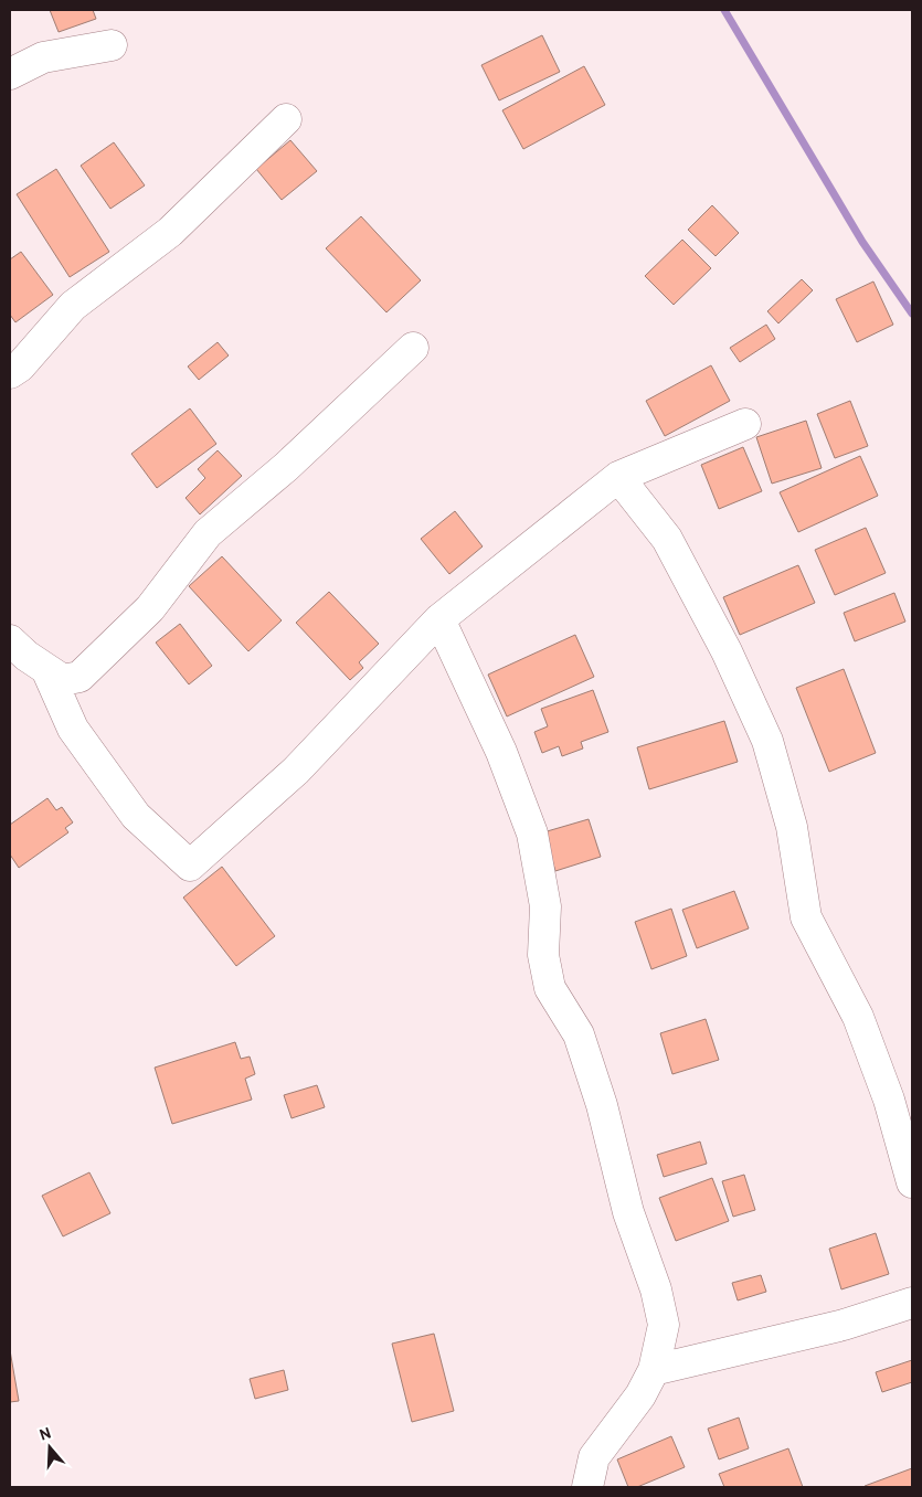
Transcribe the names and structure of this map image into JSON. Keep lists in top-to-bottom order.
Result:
{
  "north": "top"
}
